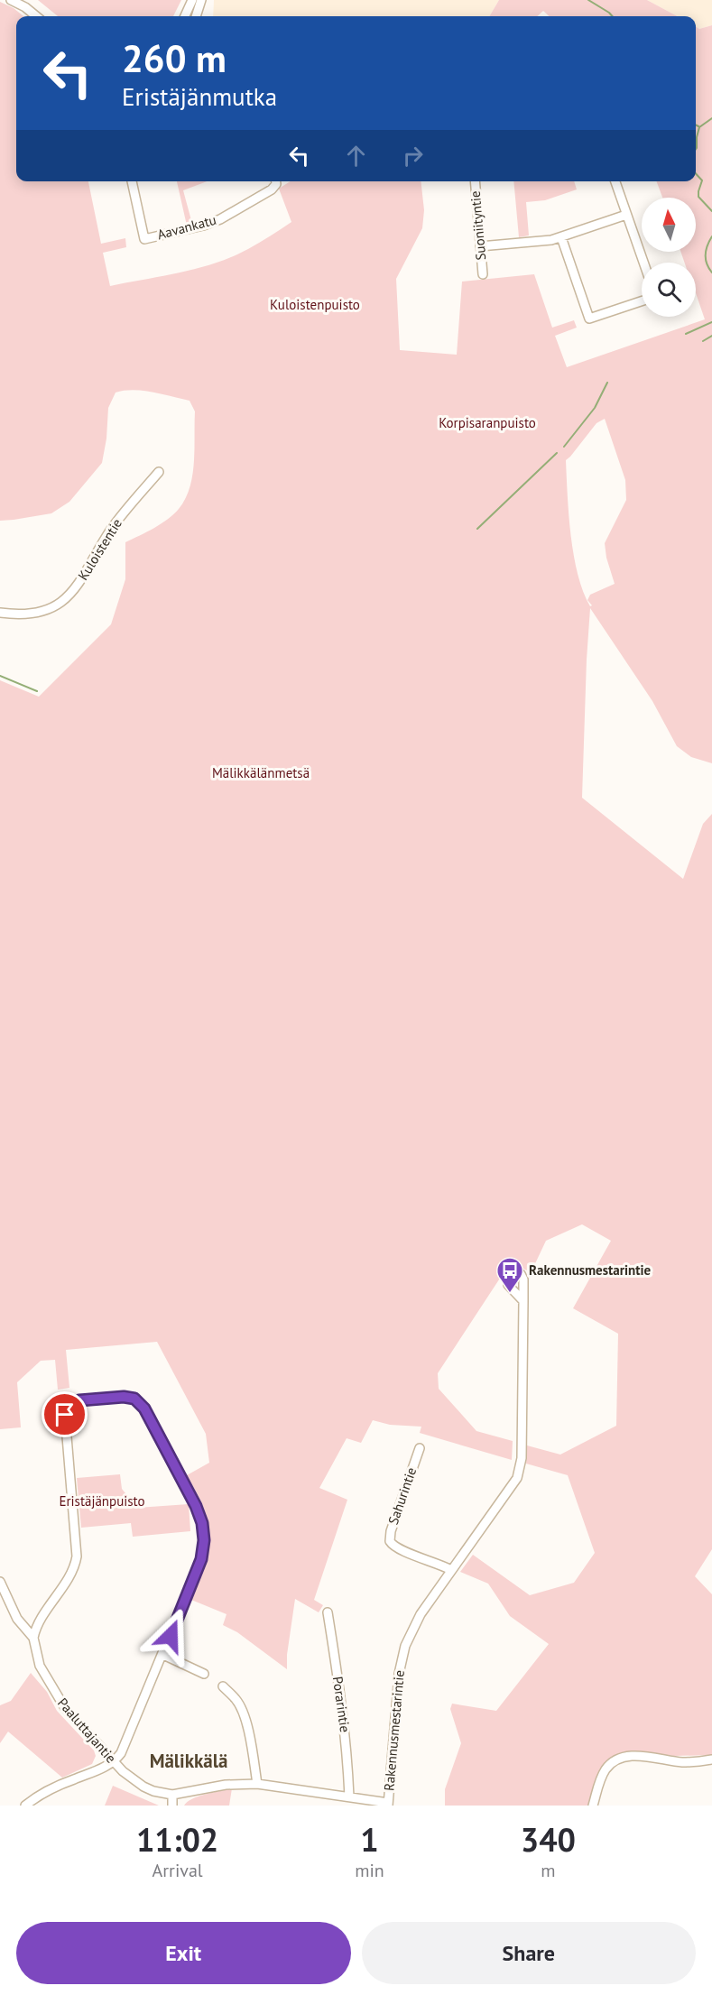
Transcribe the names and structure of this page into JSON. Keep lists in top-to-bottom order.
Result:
{
  "streets": {
    "street": [
      "Suoniityntie",
      "Aavankatu",
      "Kuloistentie",
      "Sahurintie",
      "Porarintie",
      "Paaluttajantie",
      "Rakennusmestarintie"
    ]
  },
  "crossings": [
    ["Sahurintie", "Rakennusmestarintie"]
  ],
  "districts": ["Mälikkälä"],
  "parks": [
    "Kuloistenpuisto",
    "Korpisaranpuisto",
    "Mälikkälänmetsä",
    "Eristäjänpuisto"
  ],
  "places": {
    "bus stop": ["Rakennusmestarintie"]
  },
  "north": "top",
  "page": {
    "turn": ["260 m", "Eristäjänmutka"],
    "eta": [
      "11:02",
      "Arrival",
      "1",
      "min",
      "340",
      "m"
    ],
    "buttons": ["Exit", "Share"]
  }
}
